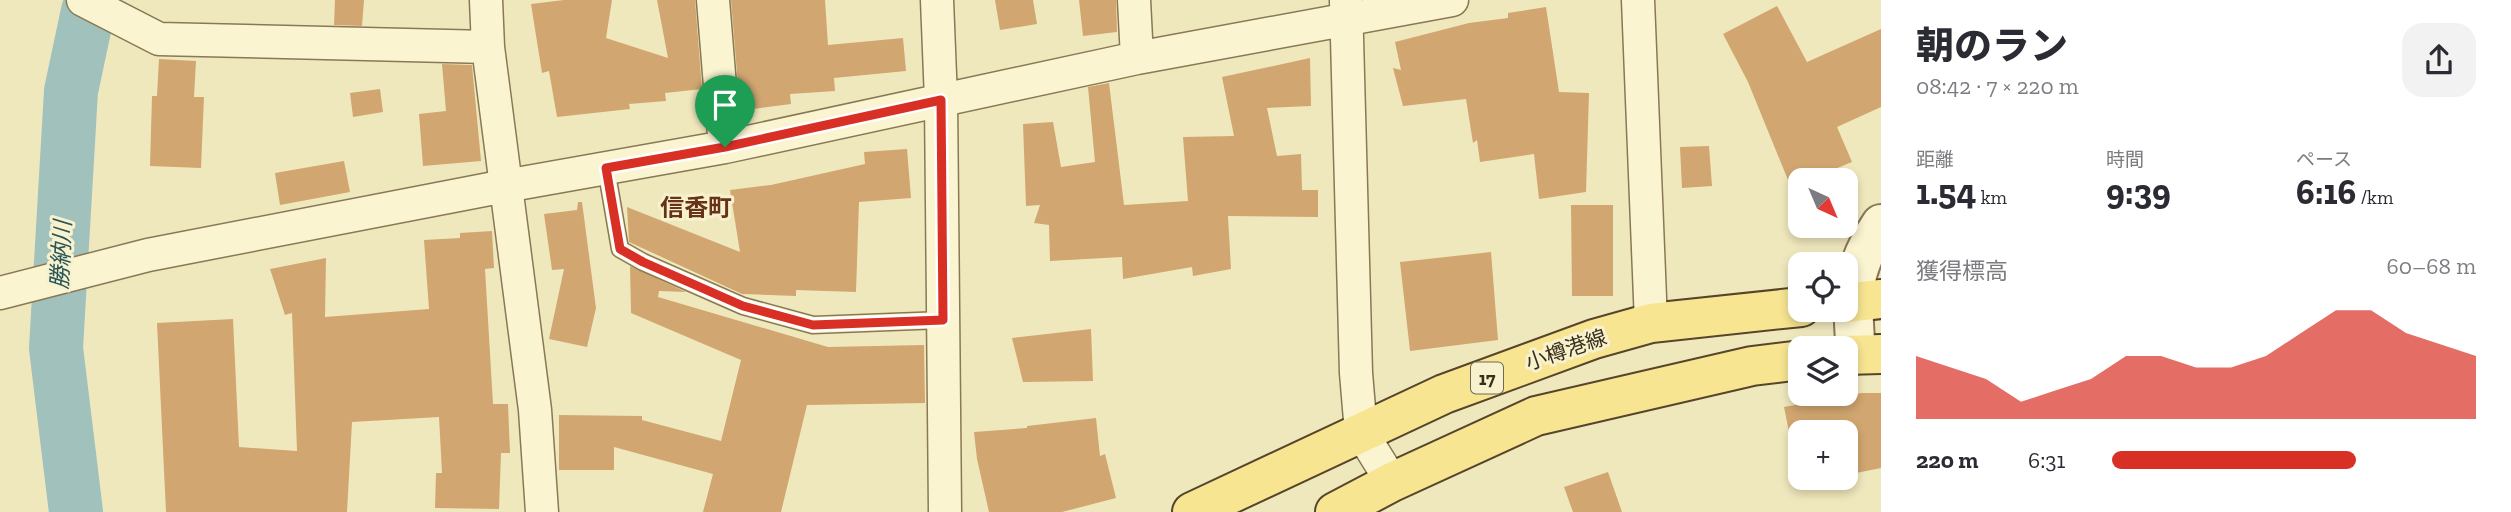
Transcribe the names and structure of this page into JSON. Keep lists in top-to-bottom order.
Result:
{
  "streets": {
    "main road": ["小樽港線", "17"]
  },
  "districts": ["信香町"],
  "water": ["勝納川"],
  "north": "bottom right",
  "page": {
    "heading": ["朝のラン", "08:42 · 7 × 220 m"],
    "stats": [
      ["距離", "1.54 km"],
      ["時間", "9:39"],
      ["ペース", "6:16 /km"]
    ],
    "map_buttons": "+",
    "chart": ["獲得標高", "60–68 m"],
    "list": [
      {
        "name": "220 m",
        "note": "6:31"
      }
    ]
  }
}
